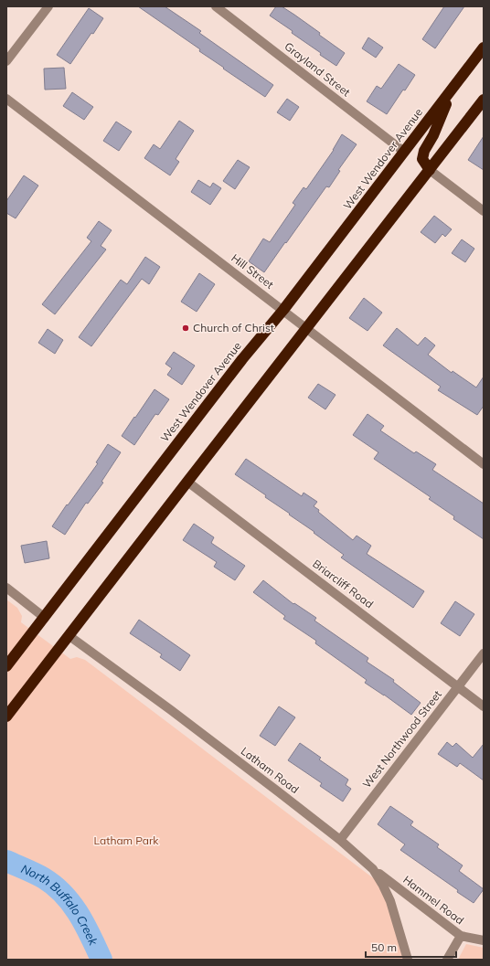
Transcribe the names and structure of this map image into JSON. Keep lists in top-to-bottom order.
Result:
{
  "streets": {
    "highway": ["West Wendover Avenue"],
    "street": [
      "Grayland Street",
      "Hill Street",
      "Briarcliff Road",
      "West Northwood Street",
      "Latham Road",
      "Hammel Road"
    ]
  },
  "crossings": [
    ["Grayland Street", "West Wendover Avenue"],
    ["West Wendover Avenue", "Hill Street"],
    ["Briarcliff Road", "West Northwood Street"],
    ["West Northwood Street", "Latham Road"],
    ["Latham Road", "Hammel Road"]
  ],
  "water": ["North Buffalo Creek"],
  "parks": ["Latham Park"],
  "places": ["Church of Christ"],
  "scale_bar": "50 m"
}
